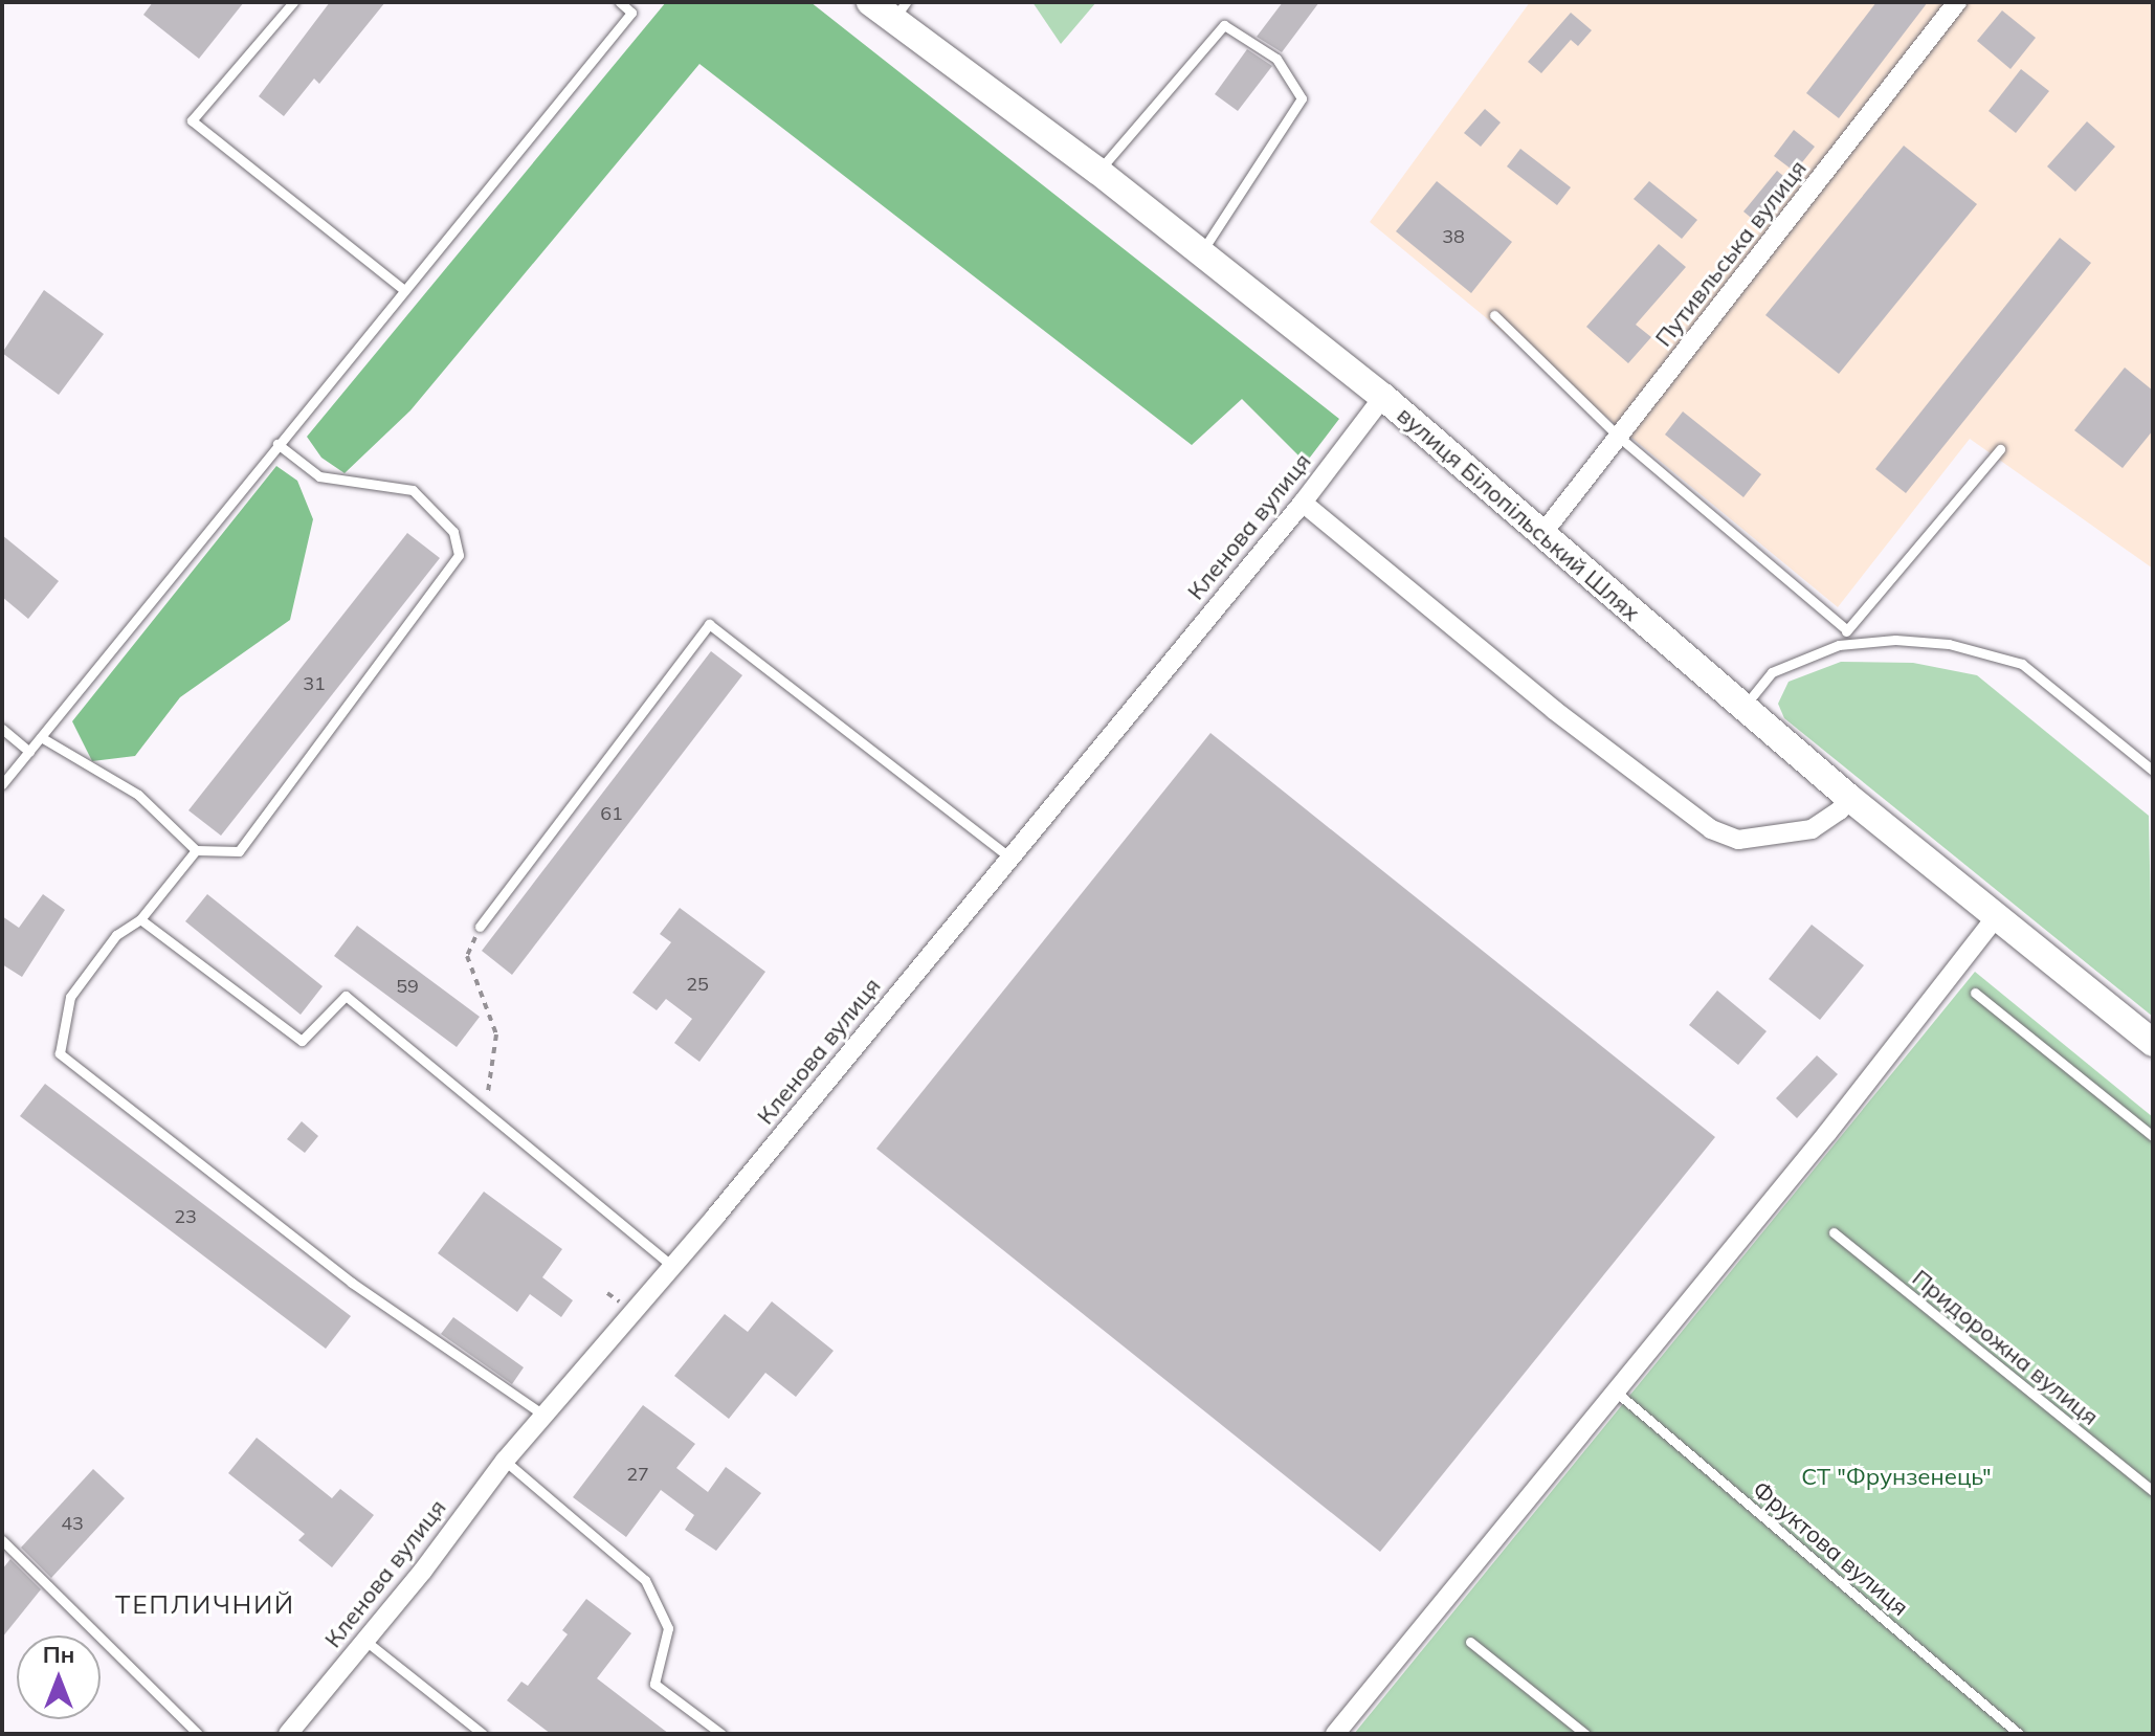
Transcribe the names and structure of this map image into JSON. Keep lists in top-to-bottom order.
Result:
{
  "streets": {
    "main road": ["вулиця Білопільський Шлях"],
    "street": ["Путивльська вулиця", "Кленова вулиця"],
    "lane": ["Придорожна вулиця", "Фруктова вулиця"]
  },
  "crossings": [
    ["Путивльська вулиця", "вулиця Білопільський Шлях"],
    ["вулиця Білопільський Шлях", "Кленова вулиця"]
  ],
  "districts": ["ТЕПЛИЧНИЙ"],
  "parks": ["СТ \"Фрунзенець\""],
  "house_numbers": [
    "38",
    "31",
    "61",
    "25",
    "59",
    "23",
    "27",
    "43"
  ],
  "north": "top"
}
